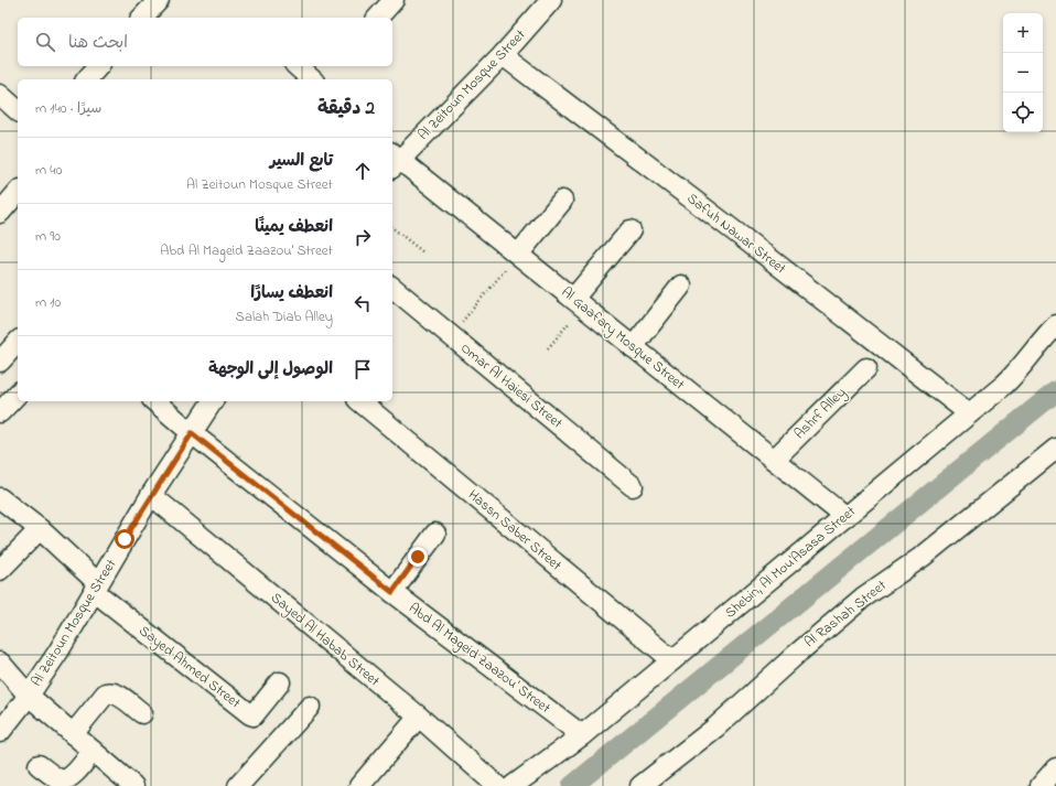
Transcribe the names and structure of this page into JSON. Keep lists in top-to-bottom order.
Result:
{
  "streets": {
    "street": [
      "Al Zeitoun Mosque Street",
      "Safuh Nawar Street",
      "Al Gaafary Mosque Street",
      "Omar Al Haiesi Street",
      "Ashrf Alley",
      "Hassn Saber Street",
      "Shebin, Al Mou'Asasa Street",
      "Al Rashah Street",
      "Sayed Al Habab Street",
      "Abd Al Mageid Zaazou' Street",
      "Sayed Ahmed Street"
    ]
  },
  "crossings": [
    ["Al Zeitoun Mosque Street", "Safuh Nawar Street"],
    ["Al Zeitoun Mosque Street", "Al Gaafary Mosque Street"],
    ["Al Zeitoun Mosque Street", "Sayed Al Habab Street"],
    ["Al Zeitoun Mosque Street", "Abd Al Mageid Zaazou' Street"],
    ["Al Zeitoun Mosque Street", "Sayed Ahmed Street"],
    ["Safuh Nawar Street", "Shebin, Al Mou'Asasa Street"],
    ["Al Gaafary Mosque Street", "Ashrf Alley"],
    ["Al Gaafary Mosque Street", "Shebin, Al Mou'Asasa Street"],
    ["Hassn Saber Street", "Shebin, Al Mou'Asasa Street"],
    ["Shebin, Al Mou'Asasa Street", "Abd Al Mageid Zaazou' Street"]
  ],
  "page": {
    "map_buttons": ["+", "−"],
    "search": "ابحث هنا",
    "heading": ["2 دقيقة", "سيرًا · 140 m"],
    "list": [
      ["تابع السير", "Al Zeitoun Mosque Street", "40 m"],
      ["انعطف يمينًا", "Abd Al Mageid Zaazou' Street", "90 m"],
      ["انعطف يسارًا", "Salah Diab Alley", "10 m"],
      "الوصول إلى الوجهة"
    ]
  }
}
